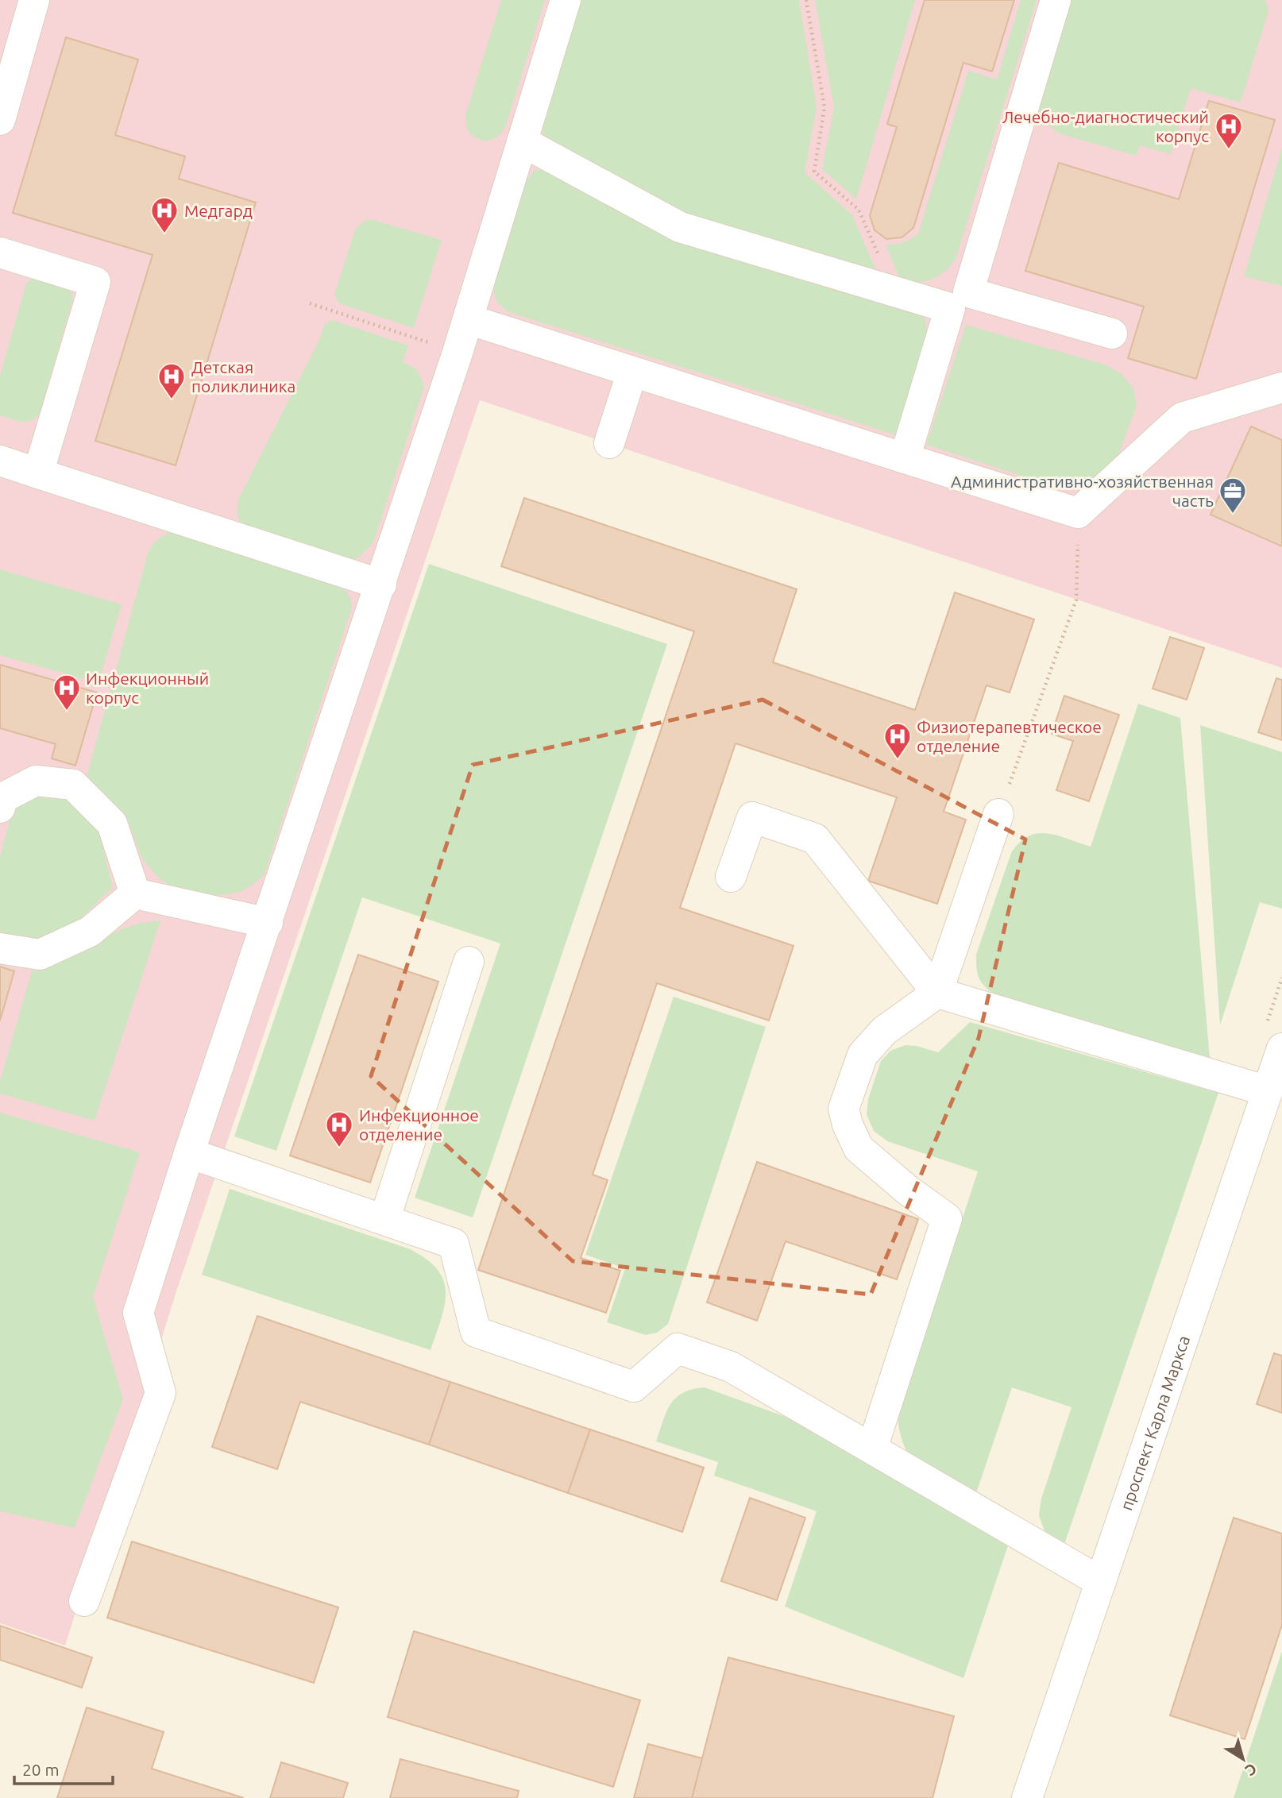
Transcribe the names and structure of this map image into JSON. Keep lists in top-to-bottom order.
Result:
{
  "streets": {
    "street": ["проспект Карла Маркса"]
  },
  "places": {
    "hospital": [
      "Лечебно-диагностический корпус",
      "Медгард",
      "Детская поликлиника",
      "Инфекционный корпус",
      "Физиотерапевтическое отделение",
      "Инфекционное отделение"
    ],
    "office": ["Административно-хозяйственная часть"]
  },
  "scale_bar": "20 m",
  "north": "bottom right"
}
